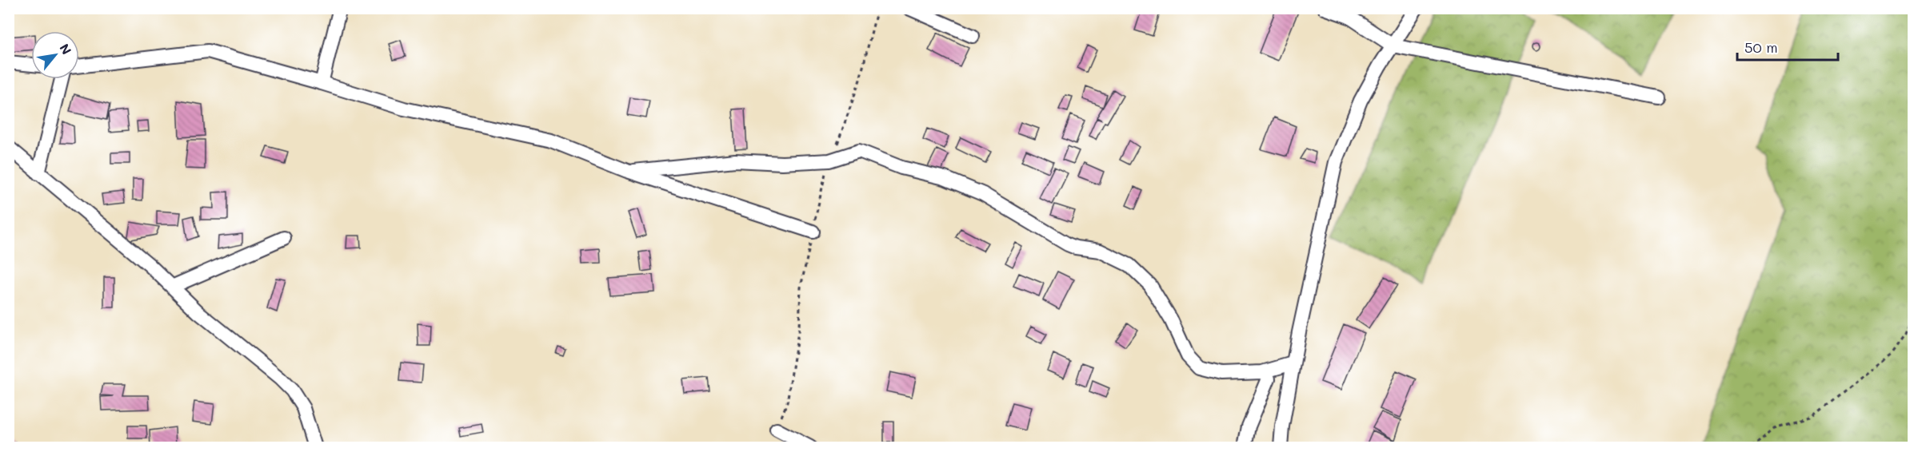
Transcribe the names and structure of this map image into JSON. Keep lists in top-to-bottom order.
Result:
{
  "scale_bar": "50 m",
  "north": "top right"
}
